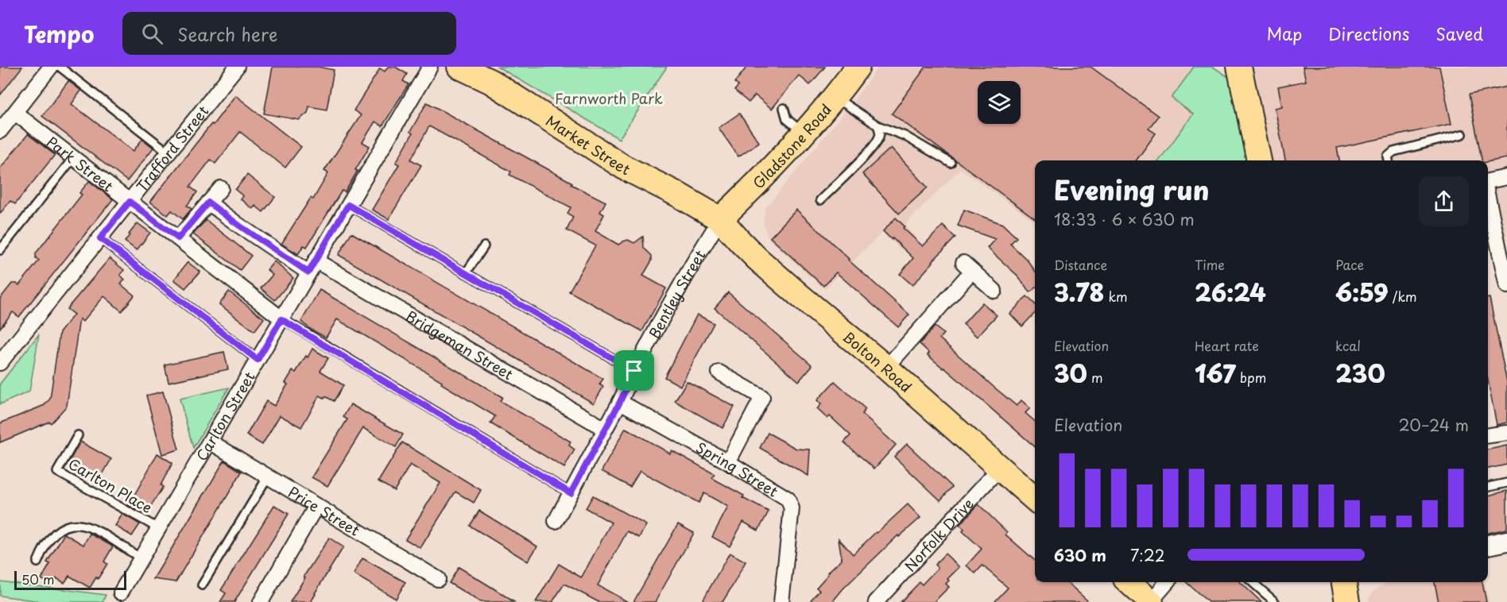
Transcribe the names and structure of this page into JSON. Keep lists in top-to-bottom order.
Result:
{
  "streets": {
    "main road": ["Market Street", "Gladstone Road", "Bolton Road"],
    "street": [
      "Trafford Street",
      "Park Street",
      "Bentley Street",
      "Bridgeman Street",
      "Carlton Street",
      "Spring Street",
      "Price Street",
      "Norfolk Drive"
    ],
    "lane": ["Carlton Place"]
  },
  "crossings": [
    ["Market Street", "Gladstone Road"],
    ["Market Street", "Bentley Street"],
    ["Market Street", "Bolton Road"],
    ["Gladstone Road", "Bentley Street"],
    ["Gladstone Road", "Bolton Road"],
    ["Trafford Street", "Park Street"],
    ["Park Street", "Carlton Street"],
    ["Bentley Street", "Bridgeman Street"],
    ["Bentley Street", "Bolton Road"],
    ["Bentley Street", "Spring Street"],
    ["Bridgeman Street", "Carlton Street"],
    ["Bolton Road", "Norfolk Drive"],
    ["Carlton Street", "Carlton Place"],
    ["Carlton Street", "Price Street"]
  ],
  "parks": ["Farnworth Park"],
  "scale_bar": "50 m",
  "page": {
    "header": "Tempo",
    "search": "Search here",
    "nav": ["Map", "Directions", "Saved"],
    "heading": ["Evening run", "18:33 · 6 × 630 m"],
    "stats": [
      ["Distance", "3.78 km"],
      ["Time", "26:24"],
      ["Pace", "6:59 /km"],
      ["Elevation", "30 m"],
      ["Heart rate", "167 bpm"],
      ["kcal", "230"]
    ],
    "chart": ["Elevation", "20–24 m"],
    "list": [
      {
        "name": "630 m",
        "note": "7:22"
      }
    ],
    "scale": "50 m"
  }
}
